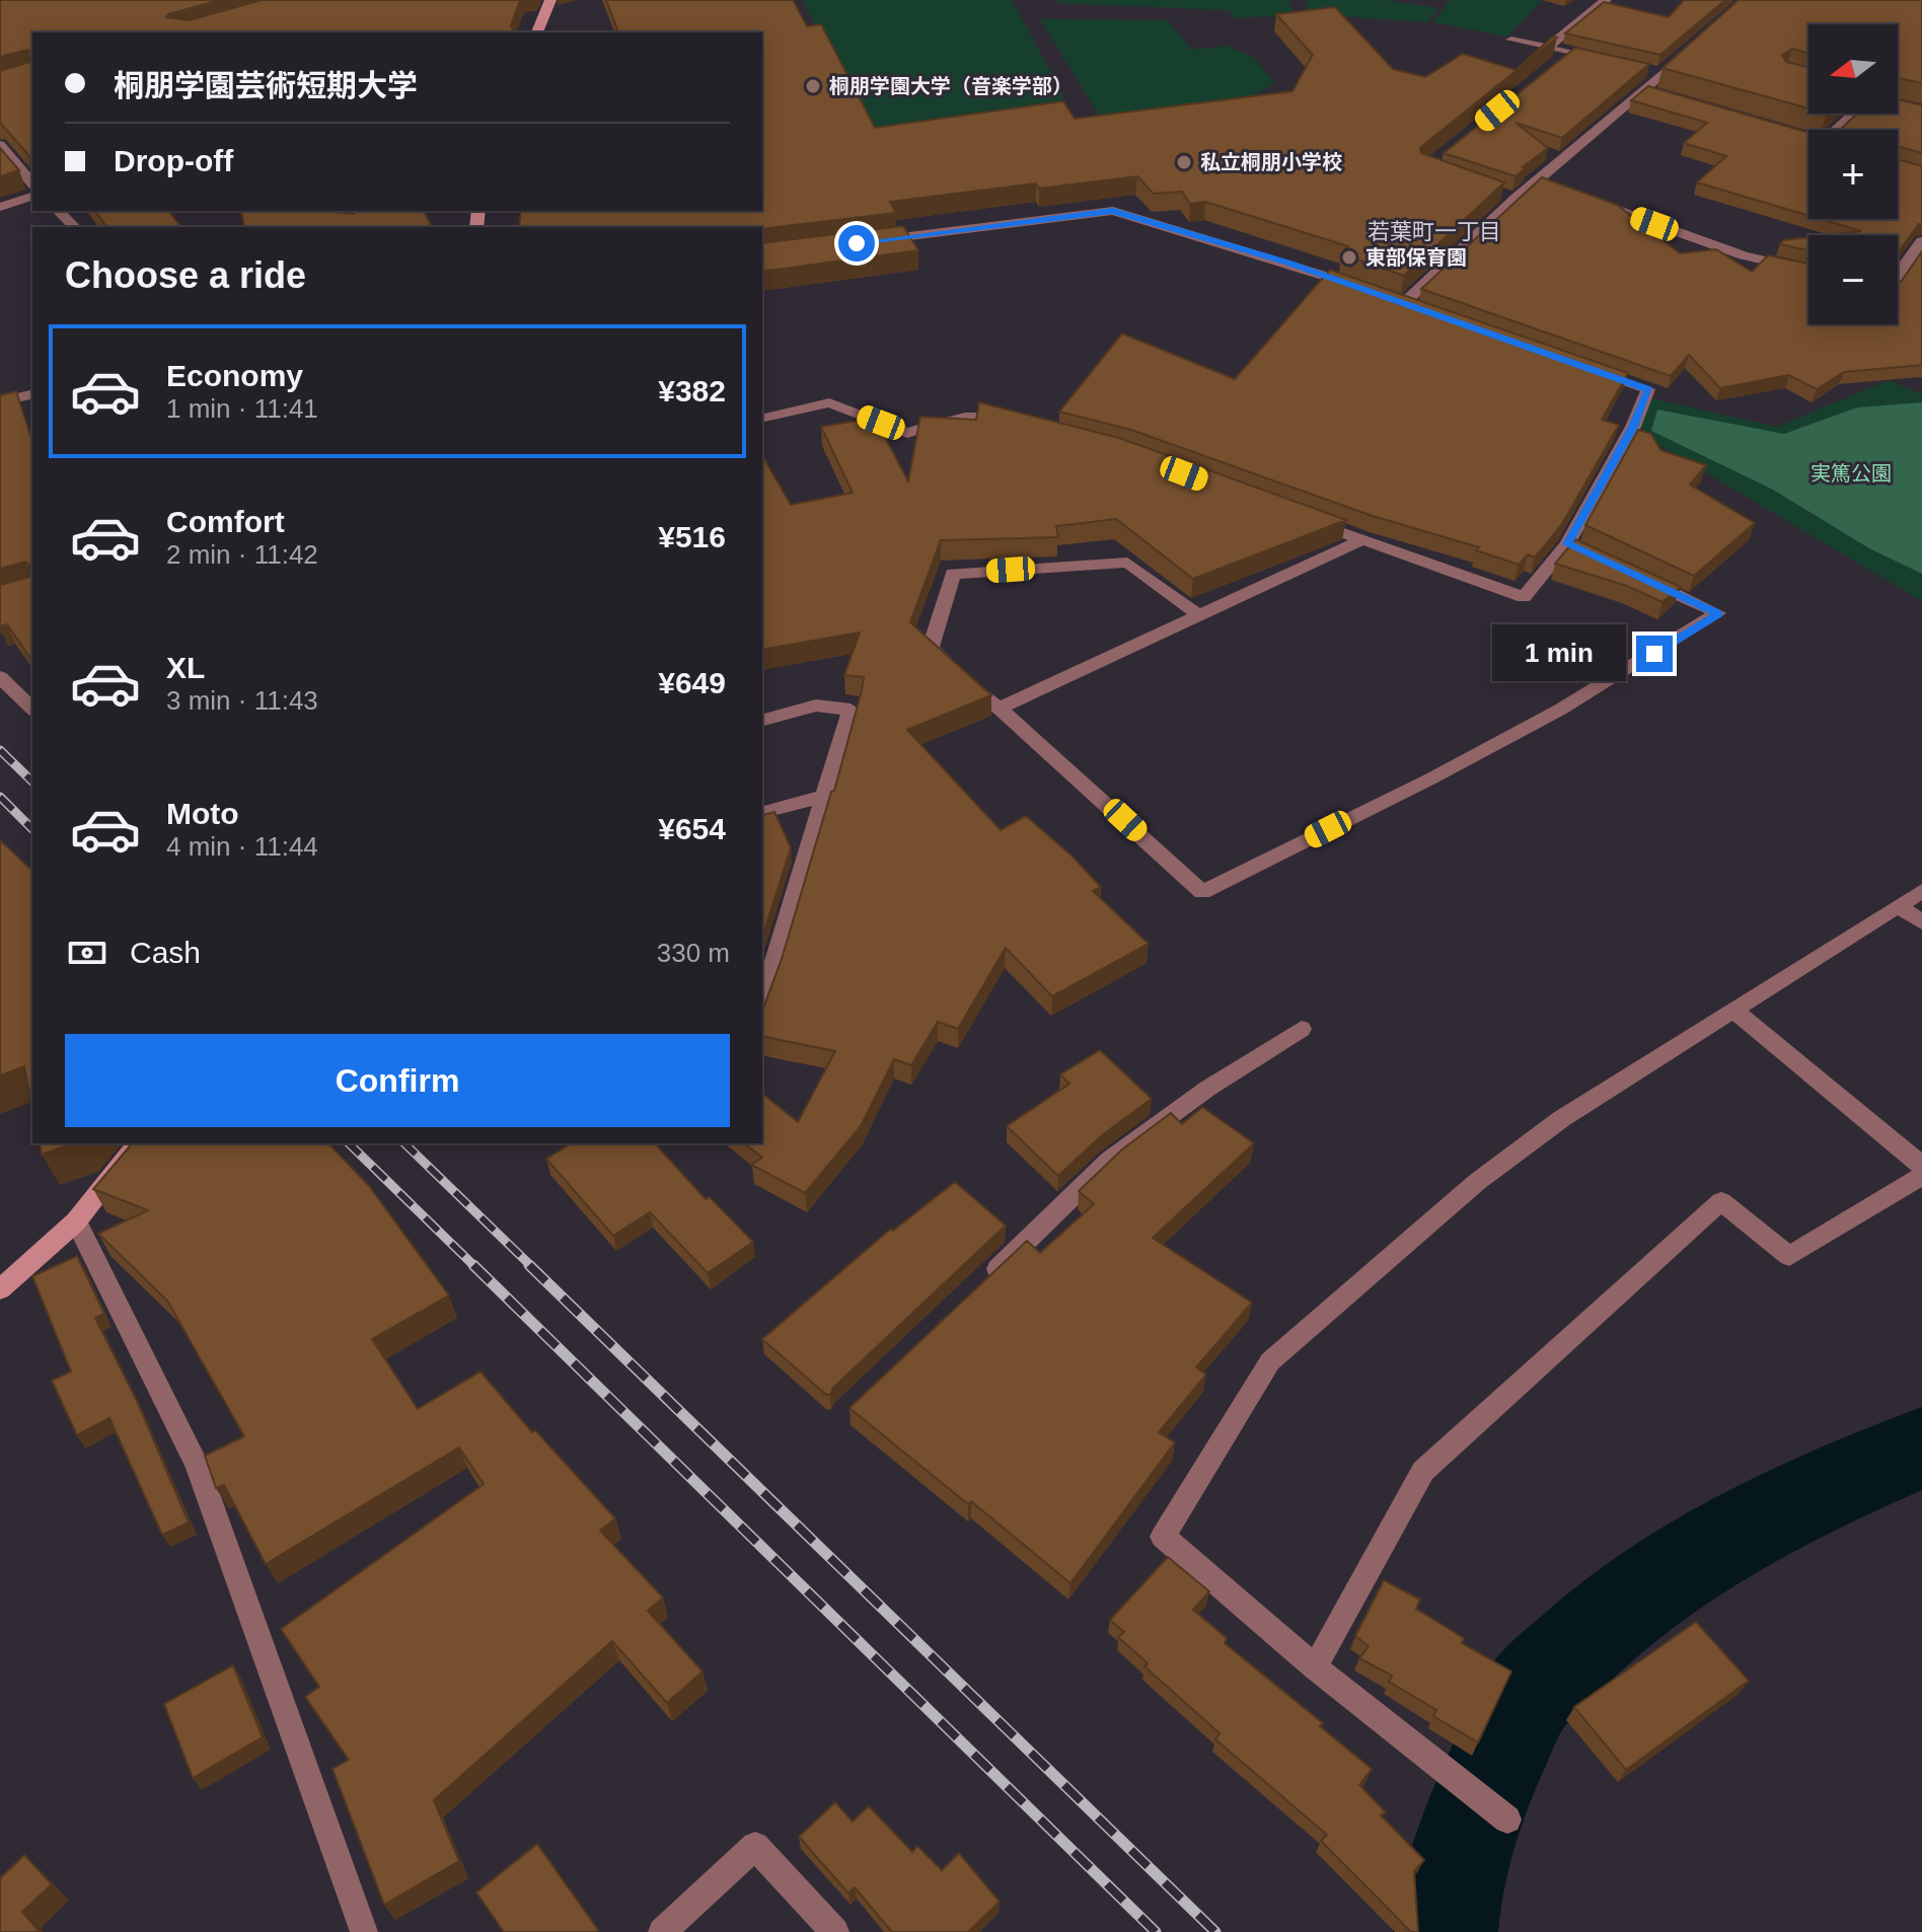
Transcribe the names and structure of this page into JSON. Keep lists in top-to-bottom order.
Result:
{
  "districts": ["若葉町一丁目"],
  "parks": ["実篤公園"],
  "places": ["桐朋学園大学（音楽学部）", "私立桐朋小学校", "東部保育園"],
  "north": "left",
  "page": {
    "map_buttons": ["+", "−"],
    "banner": ["桐朋学園芸術短期大学", "Drop-off"],
    "heading": "Choose a ride",
    "list": [
      {
        "name": "Economy",
        "note": "1 min · 11:41",
        "value": "¥382"
      },
      {
        "name": "Comfort",
        "note": "2 min · 11:42",
        "value": "¥516"
      },
      {
        "name": "XL",
        "note": "3 min · 11:43",
        "value": "¥649"
      },
      {
        "name": "Moto",
        "note": "4 min · 11:44",
        "value": "¥654"
      }
    ],
    "bubble": "1 min",
    "pay": ["Cash", "330 m"],
    "buttons": "Confirm"
  }
}
